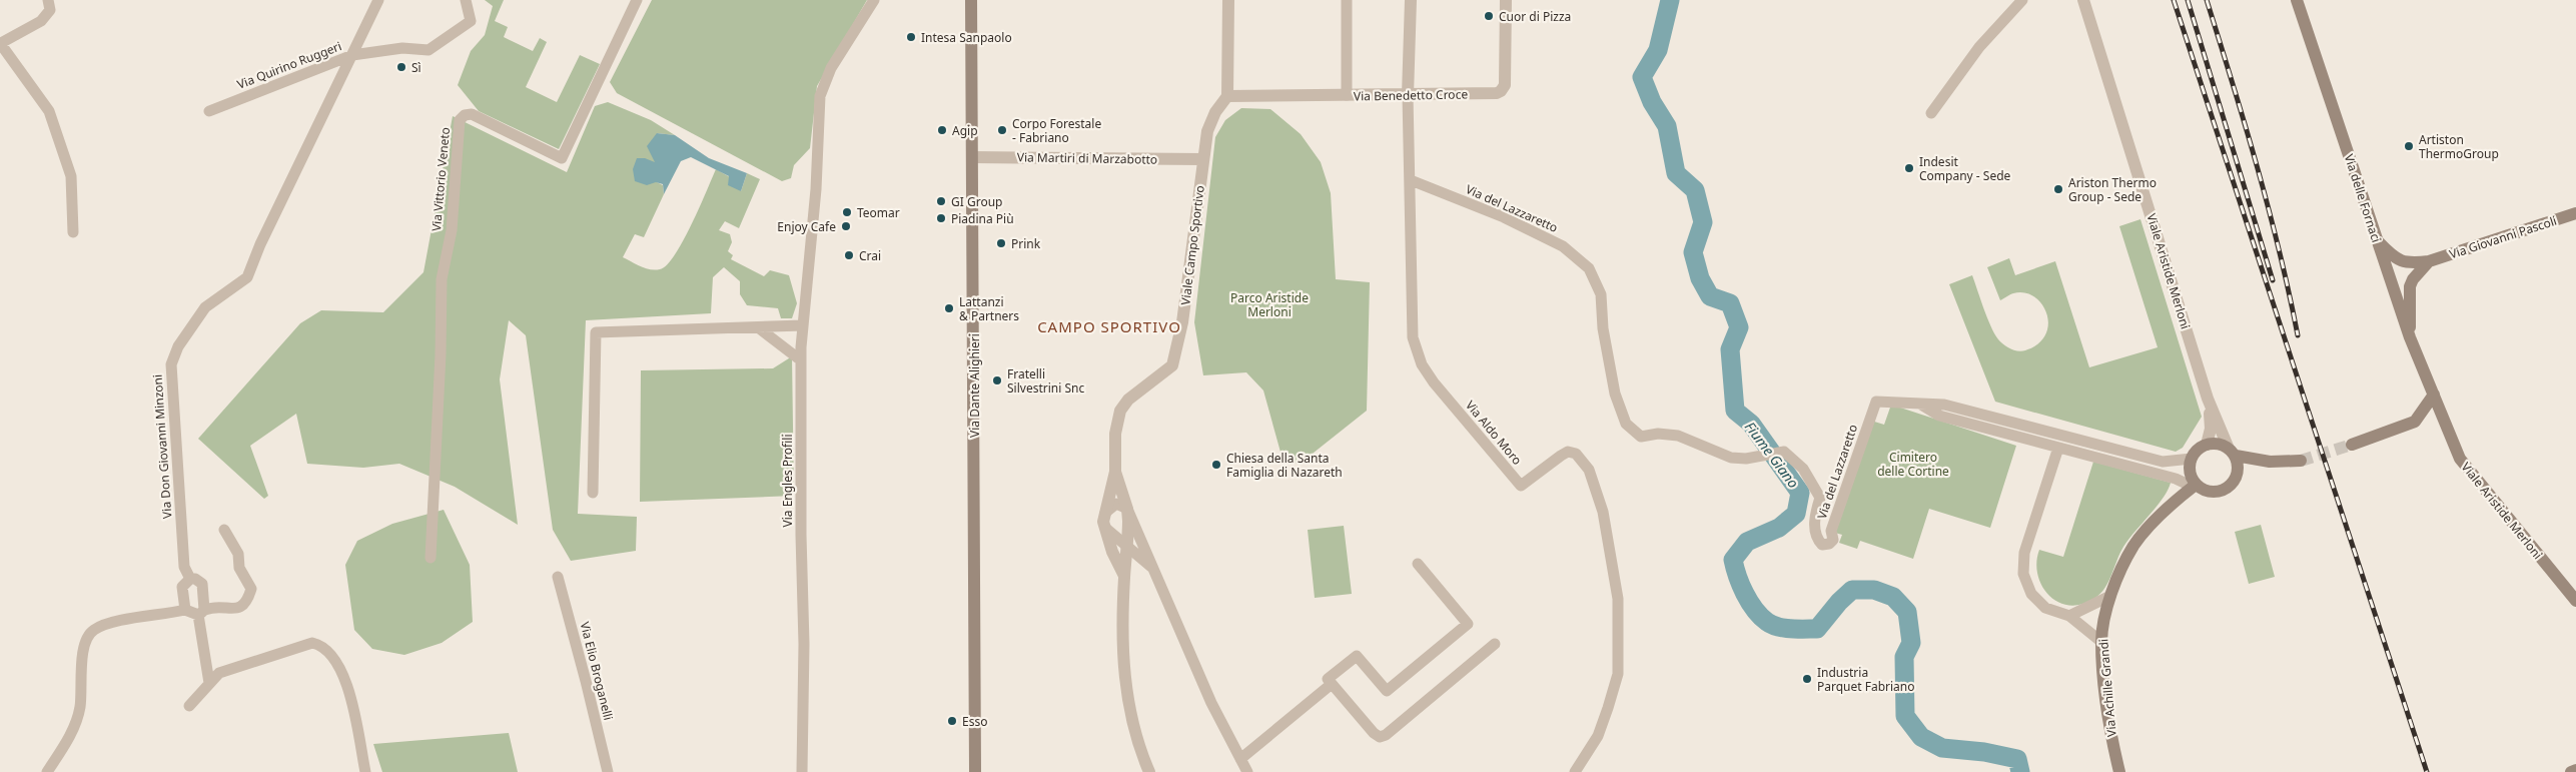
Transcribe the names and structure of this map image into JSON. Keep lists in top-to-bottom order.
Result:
{
  "streets": {
    "main road": [
      "Via delle Fornaci",
      "Via Giovanni Pascoli",
      "Viale Aristide Merloni",
      "Via Dante Alighieri",
      "Via Achille Grandi"
    ],
    "street": [
      "Via Quirino Ruggeri",
      "Via Benedetto Croce",
      "Via Martiri di Marzabotto",
      "Via Vittorio Veneto",
      "Via del Lazzaretto",
      "Viale Campo Sportivo",
      "Via Aldo Moro",
      "Via Don Giovanni Minzoni",
      "Via Engles Profili",
      "Via Elio Broganelli"
    ]
  },
  "crossings": [
    ["Via Quirino Ruggeri", "Via Don Giovanni Minzoni"],
    ["Via Benedetto Croce", "Viale Campo Sportivo"],
    ["Via Benedetto Croce", "Via Aldo Moro"],
    ["Via Martiri di Marzabotto", "Viale Campo Sportivo"],
    ["Via Martiri di Marzabotto", "Via Dante Alighieri"],
    ["Via delle Fornaci", "Via Giovanni Pascoli"],
    ["Via delle Fornaci", "Viale Aristide Merloni"],
    ["Via del Lazzaretto", "Viale Aristide Merloni"],
    ["Via del Lazzaretto", "Via Aldo Moro"],
    ["Via del Lazzaretto", "Via Achille Grandi"],
    ["Viale Aristide Merloni", "Via Achille Grandi"]
  ],
  "districts": ["CAMPO SPORTIVO"],
  "water": ["Fiume Giano"],
  "parks": ["Parco Aristide Merloni", "Cimitero delle Cortine"],
  "places": [
    "Cuor di Pizza",
    "Intesa Sanpaolo",
    "Sì",
    "Agip",
    "Corpo Forestale - Fabriano",
    "Artiston ThermoGroup",
    "Indesit Company - Sede",
    "Ariston Thermo Group - Sede",
    "GI Group",
    "Teomar",
    "Piadina Più",
    "Enjoy Cafe",
    "Prink",
    "Crai",
    "Lattanzi & Partners",
    "Fratelli Silvestrini Snc",
    "Chiesa della Santa Famiglia di Nazareth",
    "Industria Parquet Fabriano",
    "Esso"
  ]
}
